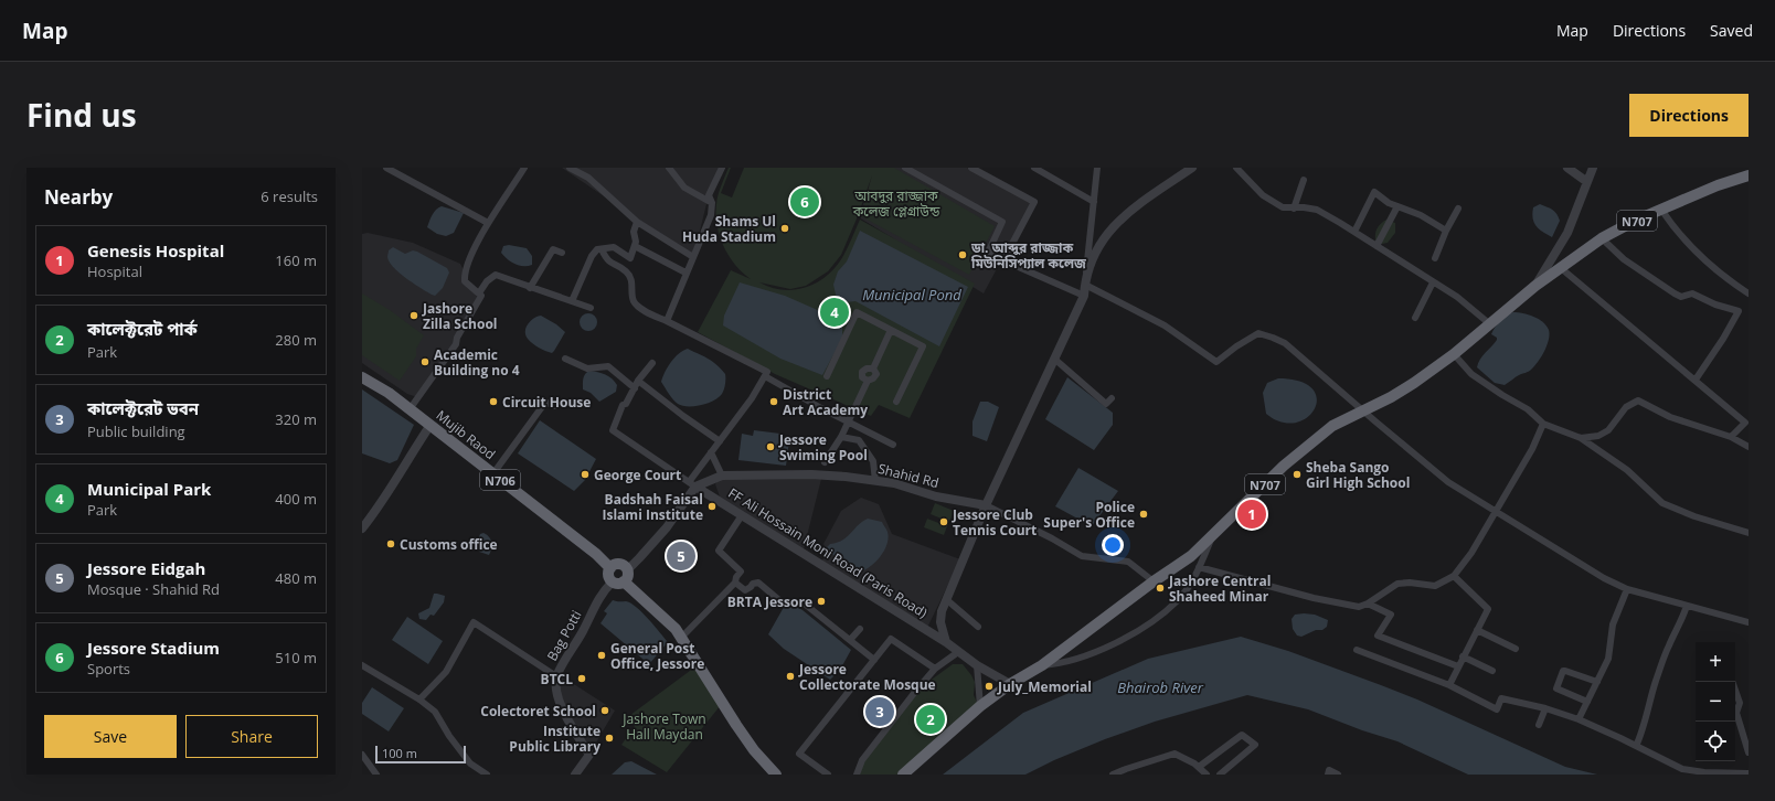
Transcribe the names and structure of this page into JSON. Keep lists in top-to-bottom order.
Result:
{
  "streets": {
    "highway": ["N707", "Mujib Raod", "N706"],
    "street": ["Shahid Rd", "FF Ali Hossain Moni Road (Paris Road)", "Bag Potti"]
  },
  "crossings": [
    ["N707", "FF Ali Hossain Moni Road (Paris Road)"],
    ["Mujib Raod", "N706"],
    ["Mujib Raod", "Bag Potti"],
    ["Shahid Rd", "FF Ali Hossain Moni Road (Paris Road)"]
  ],
  "water": ["Municipal Pond", "Bhairob River"],
  "parks": ["আবদুর রাজ্জাক কলেজ প্লেগ্রাউন্ড", "Jashore Town Hall Maydan"],
  "places": [
    "Shams Ul Huda Stadium",
    "ডা. আব্দুর রাজ্জাক মিউনিসিপ্যাল কলেজ",
    "Jashore Zilla School",
    "Academic Building no 4",
    "Circuit House",
    "District Art Academy",
    "Jessore Swiming Pool",
    "George Court",
    "Sheba Sango Girl High School",
    "Badshah Faisal Islami Institute",
    "Police Super's Office",
    "Jessore Club Tennis Court",
    "Customs office",
    "Jashore Central Shaheed Minar",
    "BRTA Jessore",
    "General Post Office, Jessore",
    "Jessore Collectorate Mosque",
    "BTCL",
    "July_Memorial",
    "Colectoret School",
    "Institute Public Library"
  ],
  "scale_bar": "100 m",
  "page": {
    "header": "Map",
    "nav": ["Map", "Directions", "Saved"],
    "title": "Find us",
    "buttons": [
      "Directions",
      ["Save", "Share"]
    ],
    "heading": ["Nearby", "6 results"],
    "pins": [
      "6",
      "4",
      "1",
      "5",
      "3",
      "2"
    ],
    "list": [
      {
        "mark": "1",
        "name": "Genesis Hospital",
        "note": "Hospital",
        "value": "160 m"
      },
      {
        "mark": "2",
        "name": "কালেক্টরেট পার্ক",
        "note": "Park",
        "value": "280 m"
      },
      {
        "mark": "3",
        "name": "কালেক্টরেট ভবন",
        "note": "Public building",
        "value": "320 m"
      },
      {
        "mark": "4",
        "name": "Municipal Park",
        "note": "Park",
        "value": "400 m"
      },
      {
        "mark": "5",
        "name": "Jessore Eidgah",
        "note": "Mosque · Shahid Rd",
        "value": "480 m"
      },
      {
        "mark": "6",
        "name": "Jessore Stadium",
        "note": "Sports",
        "value": "510 m"
      }
    ],
    "map_buttons": ["+", "−"],
    "scale": "100 m"
  }
}
